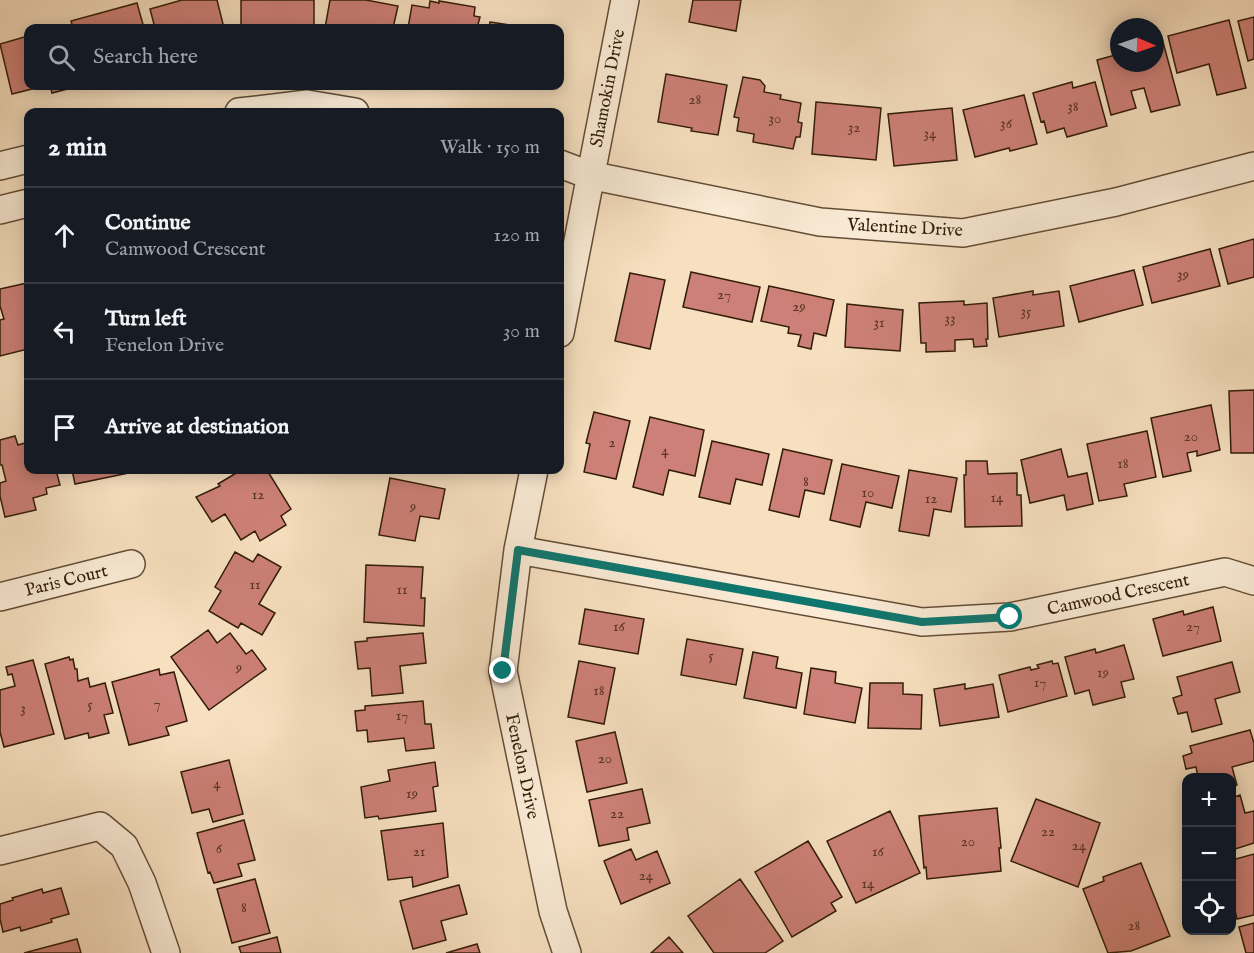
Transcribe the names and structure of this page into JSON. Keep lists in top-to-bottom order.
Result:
{
  "streets": {
    "street": [
      "Shamokin Drive",
      "Valentine Drive",
      "Paris Court",
      "Camwood Crescent",
      "Fenelon Drive"
    ]
  },
  "crossings": [
    ["Shamokin Drive", "Valentine Drive"],
    ["Camwood Crescent", "Fenelon Drive"]
  ],
  "house_numbers": [
    "28",
    "38",
    "30",
    "36",
    "32",
    "34",
    "39",
    "27",
    "29",
    "35",
    "33",
    "31",
    "20",
    "2",
    "4",
    "18",
    "8",
    "10",
    "12",
    "14",
    "12",
    "9",
    "11",
    "11",
    "16",
    "27",
    "5",
    "9",
    "19",
    "17",
    "18",
    "7",
    "5",
    "3",
    "17",
    "20",
    "4",
    "19",
    "22",
    "22",
    "20",
    "24",
    "6",
    "21",
    "16",
    "24",
    "14",
    "8",
    "28"
  ],
  "north": "right",
  "page": {
    "search": "Search here",
    "heading": ["2 min", "Walk · 150 m"],
    "list": [
      ["Continue", "Camwood Crescent", "120 m"],
      ["Turn left", "Fenelon Drive", "30 m"],
      "Arrive at destination"
    ],
    "map_buttons": ["+", "−"]
  }
}
